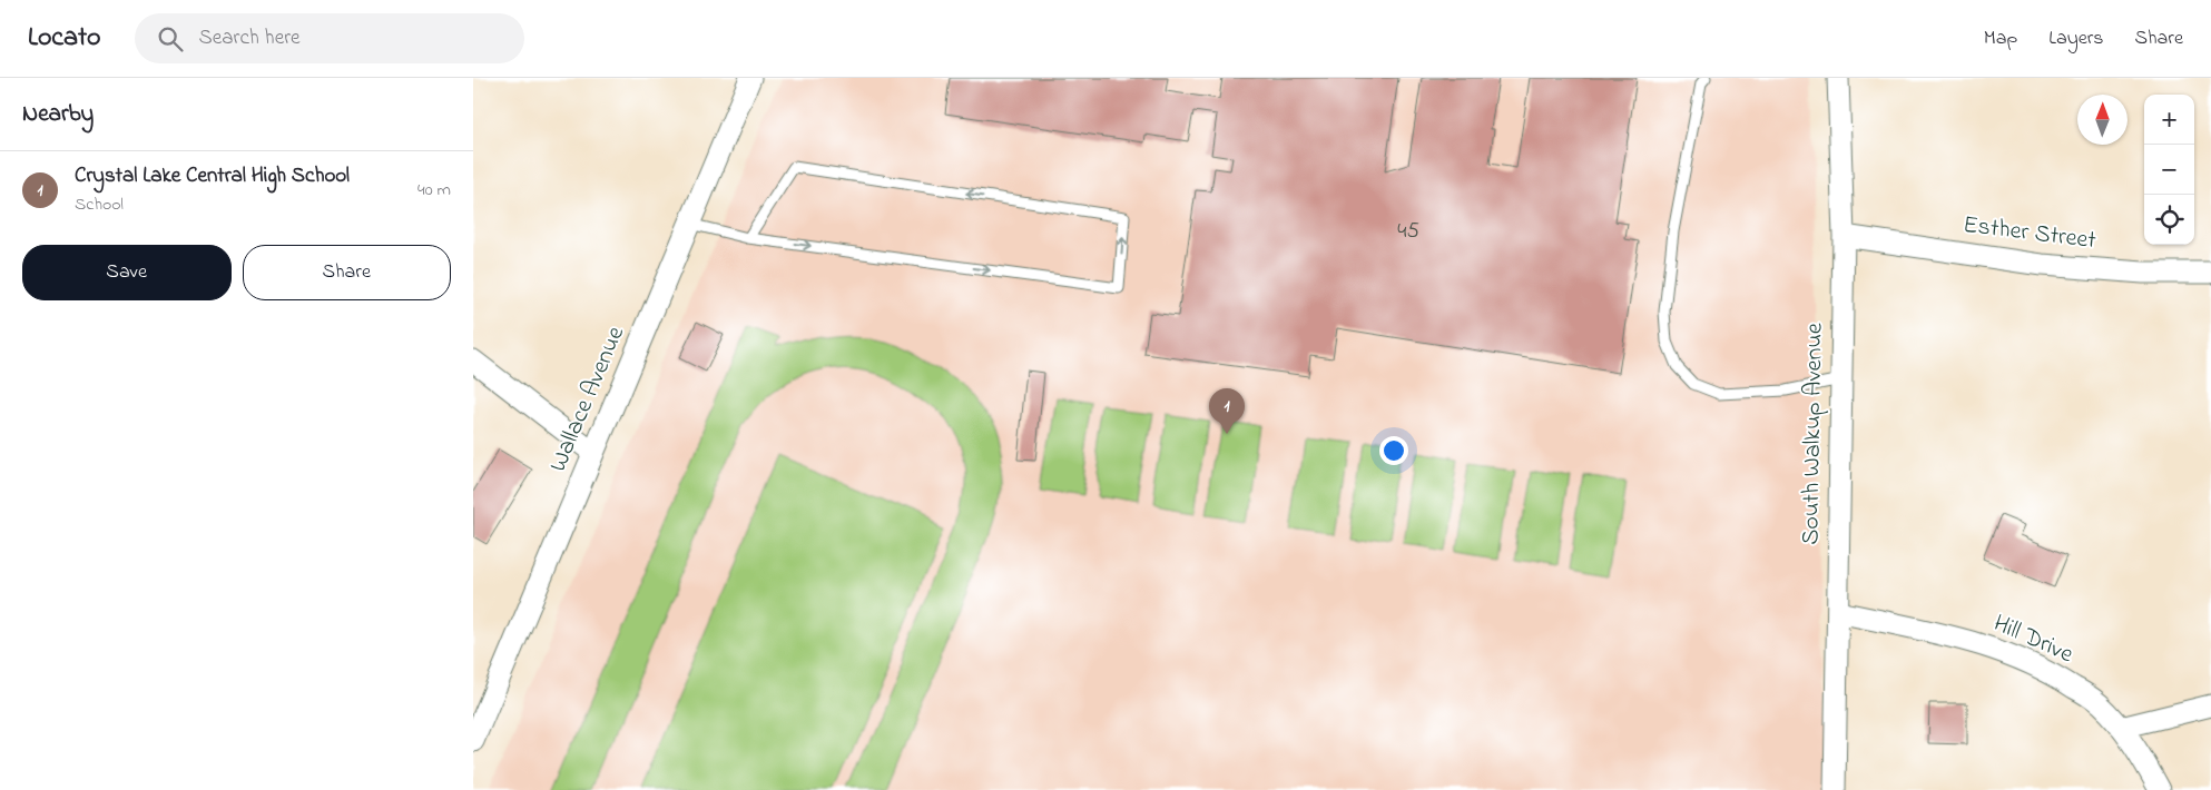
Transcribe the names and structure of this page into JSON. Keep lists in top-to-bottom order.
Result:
{
  "streets": {
    "street": [
      "Esther Street",
      "Wallace Avenue",
      "South Walkup Avenue",
      "Hill Drive"
    ]
  },
  "crossings": [
    ["Esther Street", "South Walkup Avenue"],
    ["South Walkup Avenue", "Hill Drive"]
  ],
  "house_numbers": ["45"],
  "north": "top",
  "page": {
    "header": "Locato",
    "search": "Search here",
    "nav": ["Map", "Layers", "Share"],
    "heading": "Nearby",
    "map_buttons": ["+", "−"],
    "list": [
      {
        "mark": "1",
        "name": "Crystal Lake Central High School",
        "note": "School",
        "value": "40 m"
      }
    ],
    "buttons": ["Save", "Share"],
    "pins": "1"
  }
}
